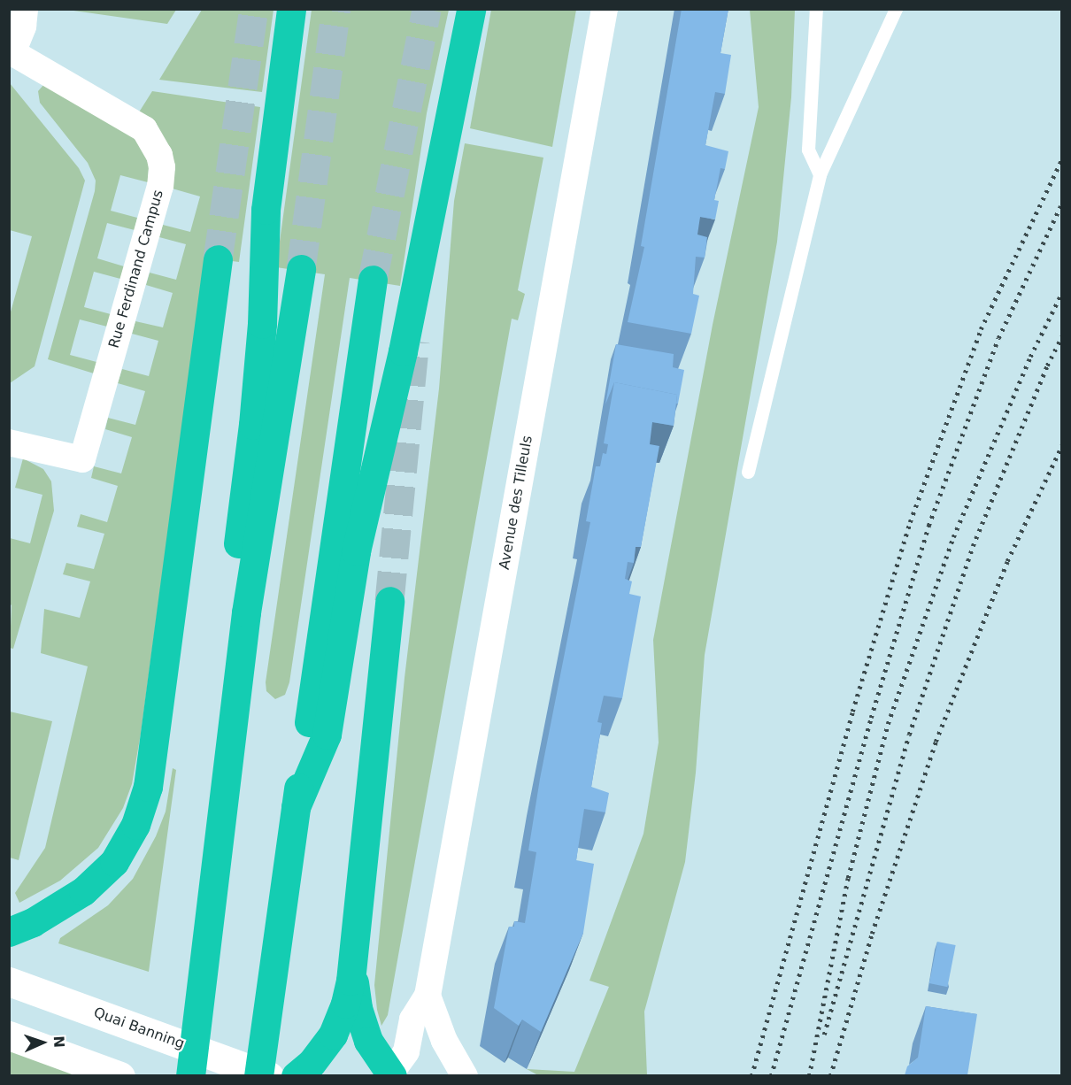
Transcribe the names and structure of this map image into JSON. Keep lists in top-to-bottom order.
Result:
{
  "streets": {
    "main road": ["Quai Banning"],
    "street": ["Rue Ferdinand Campus", "Avenue des Tilleuls"]
  },
  "north": "right"
}
